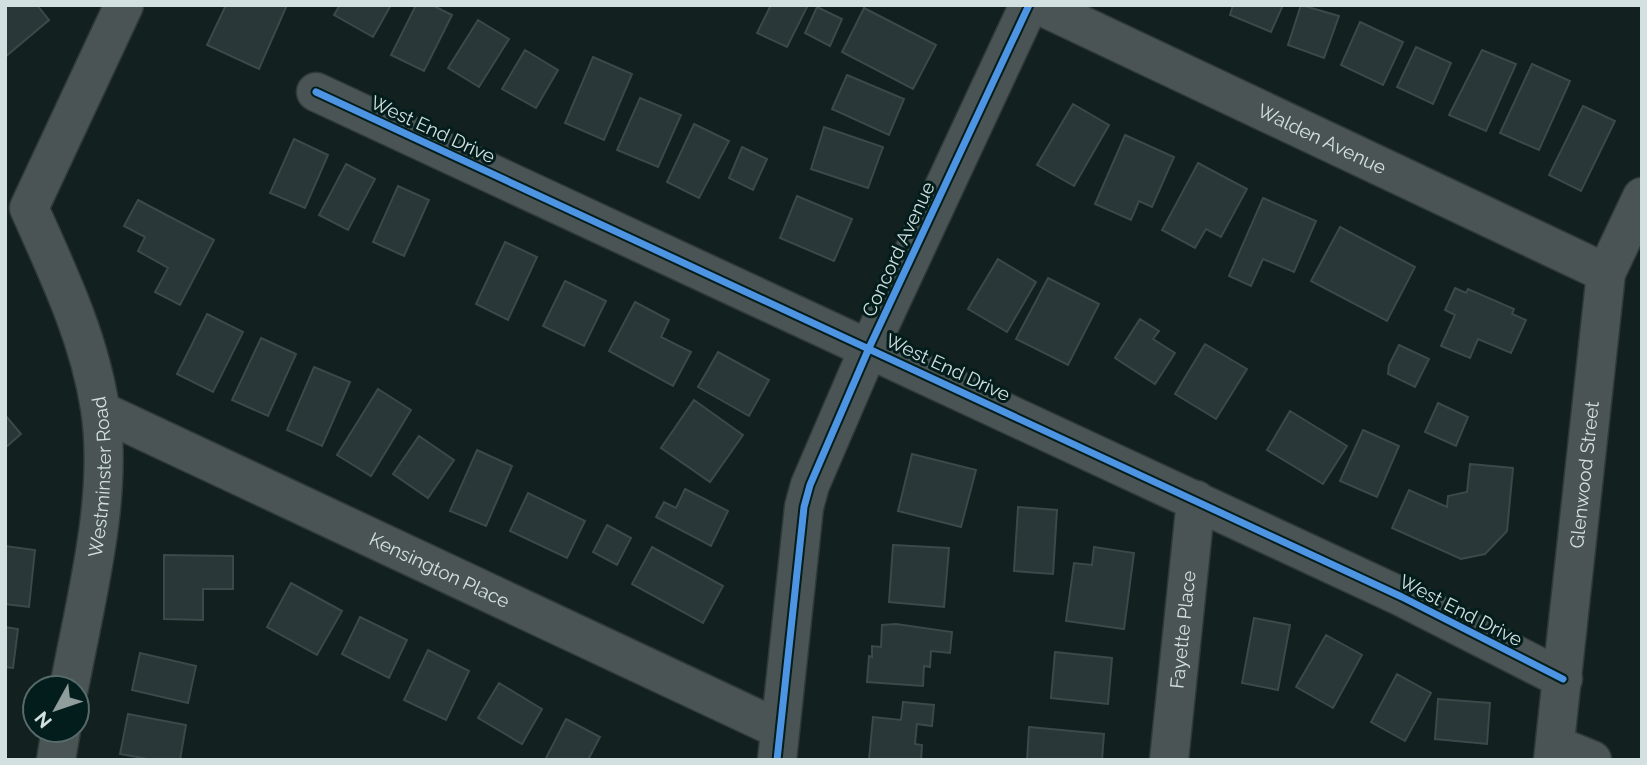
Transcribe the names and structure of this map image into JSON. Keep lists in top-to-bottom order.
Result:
{
  "streets": {
    "street": [
      "West End Drive",
      "Walden Avenue",
      "Concord Avenue",
      "Glenwood Street",
      "Westminster Road",
      "Kensington Place",
      "Fayette Place"
    ]
  },
  "crossings": [
    ["West End Drive", "Concord Avenue"],
    ["West End Drive", "Glenwood Street"],
    ["West End Drive", "Fayette Place"],
    ["Walden Avenue", "Glenwood Street"],
    ["Concord Avenue", "Kensington Place"],
    ["Westminster Road", "Kensington Place"]
  ],
  "north": "bottom left"
}
